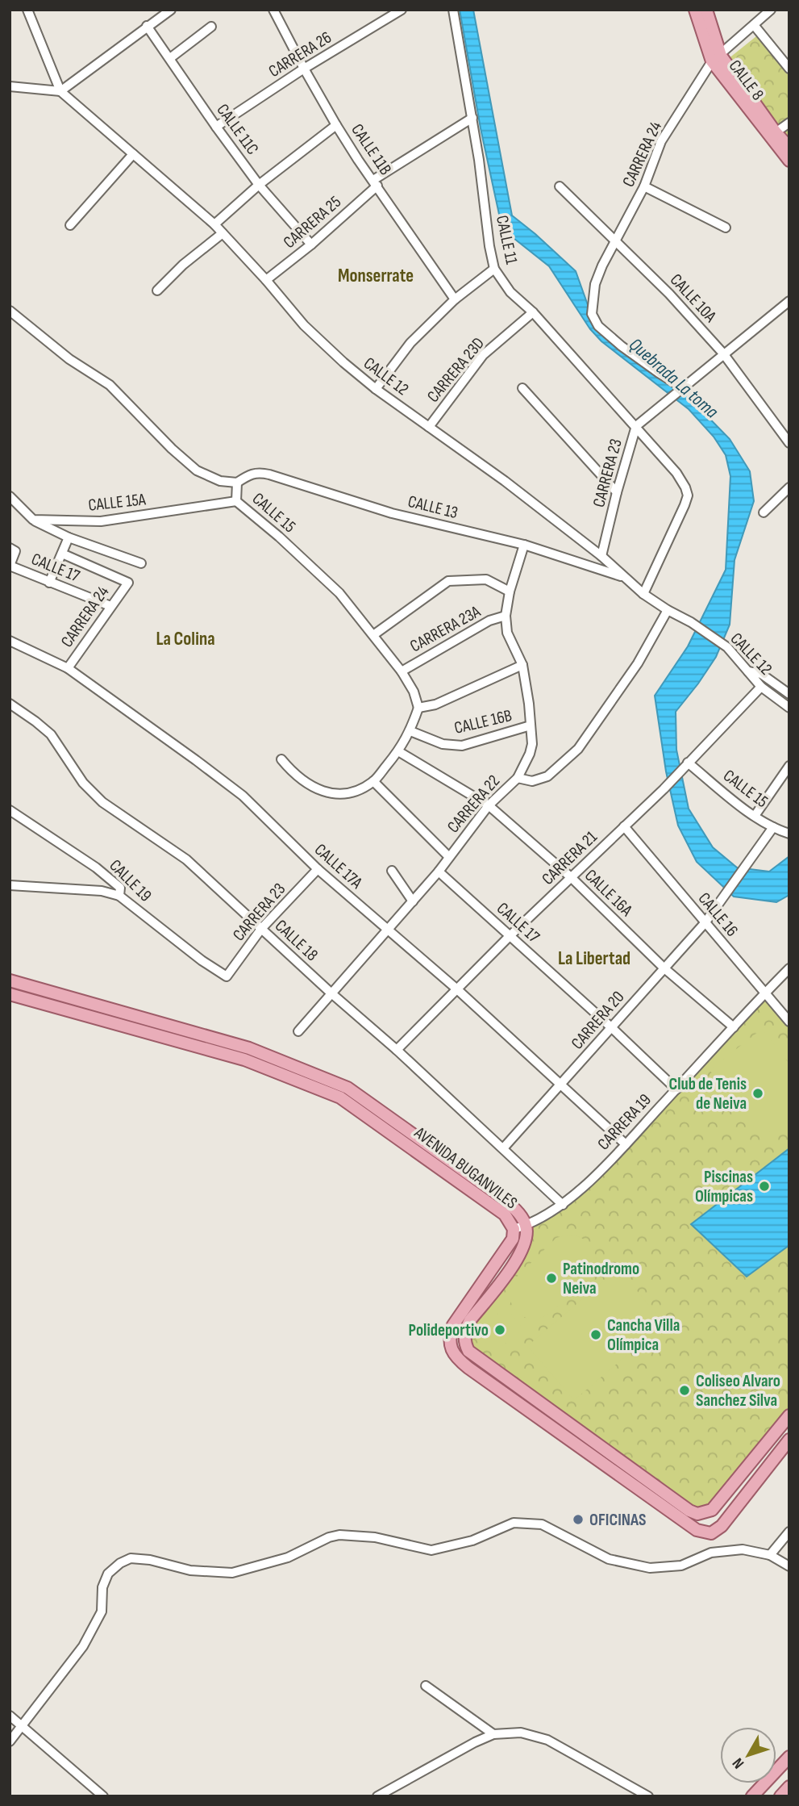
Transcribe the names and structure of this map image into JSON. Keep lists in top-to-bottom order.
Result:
{
  "streets": {
    "main road": ["CALLE 8", "AVENIDA BUGANVILES"],
    "street": [
      "CARRERA 26",
      "CALLE 11C",
      "CALLE 11B",
      "CARRERA 24",
      "CARRERA 25",
      "CALLE 11",
      "CALLE 10A",
      "CARRERA 23D",
      "CALLE 12",
      "CARRERA 23",
      "CALLE 15A",
      "CALLE 13",
      "CALLE 15",
      "CALLE 17",
      "CARRERA 23A",
      "CALLE 16B",
      "CARRERA 22",
      "CARRERA 21",
      "CALLE 17A",
      "CALLE 19",
      "CALLE 16A",
      "CALLE 16",
      "CALLE 18",
      "CARRERA 20",
      "CARRERA 19"
    ]
  },
  "crossings": [
    ["CARRERA 26", "CALLE 11C"],
    ["CARRERA 26", "CALLE 11B"],
    ["CALLE 8", "CARRERA 24"],
    ["CALLE 11C", "CARRERA 25"],
    ["CALLE 11B", "CARRERA 25"],
    ["CARRERA 24", "CALLE 10A"],
    ["CARRERA 24", "CARRERA 23"],
    ["CARRERA 24", "CALLE 17"],
    ["CARRERA 24", "CALLE 17A"],
    ["CARRERA 25", "CALLE 11"],
    ["CARRERA 25", "CALLE 12"],
    ["CALLE 11", "CARRERA 23D"],
    ["CALLE 11", "CARRERA 23"],
    ["CALLE 10A", "CARRERA 23"],
    ["CARRERA 23D", "CALLE 12"],
    ["CALLE 12", "CARRERA 23"],
    ["CALLE 12", "CALLE 13"],
    ["CALLE 12", "CARRERA 22"],
    ["CALLE 12", "CARRERA 21"],
    ["CARRERA 23", "CALLE 17A"],
    ["CARRERA 23", "CALLE 19"],
    ["CARRERA 23", "CALLE 18"],
    ["CALLE 15A", "CALLE 15"],
    ["CALLE 13", "CALLE 15"],
    ["CALLE 15", "CARRERA 23A"],
    ["CALLE 15", "CARRERA 21"],
    ["CALLE 15", "CARRERA 20"],
    ["CALLE 17", "CARRERA 22"],
    ["CALLE 17", "CARRERA 21"],
    ["CALLE 17", "CARRERA 20"],
    ["CALLE 17", "CARRERA 19"],
    ["CARRERA 22", "CALLE 17A"],
    ["CARRERA 22", "CALLE 16A"],
    ["CARRERA 22", "CALLE 18"],
    ["CARRERA 21", "CALLE 17A"],
    ["CARRERA 21", "CALLE 16A"],
    ["CARRERA 21", "CALLE 16"],
    ["CARRERA 21", "CALLE 18"],
    ["CALLE 17A", "CARRERA 20"],
    ["CALLE 17A", "CARRERA 19"],
    ["CALLE 16A", "CARRERA 20"],
    ["CALLE 16A", "CARRERA 19"],
    ["CALLE 16", "CARRERA 20"],
    ["CALLE 16", "CARRERA 19"],
    ["CALLE 18", "CARRERA 20"],
    ["CALLE 18", "CARRERA 19"],
    ["CARRERA 19", "AVENIDA BUGANVILES"]
  ],
  "districts": ["Monserrate", "La Colina", "La Libertad"],
  "water": ["Quebrada La toma"],
  "places": [
    "Club de Tenis de Neiva",
    "Piscinas Olímpicas",
    "Patinodromo Neiva",
    "Polideportivo",
    "Cancha Villa Olímpica",
    "Coliseo Alvaro Sanchez Silva",
    "OFICINAS"
  ],
  "north": "bottom left"
}
